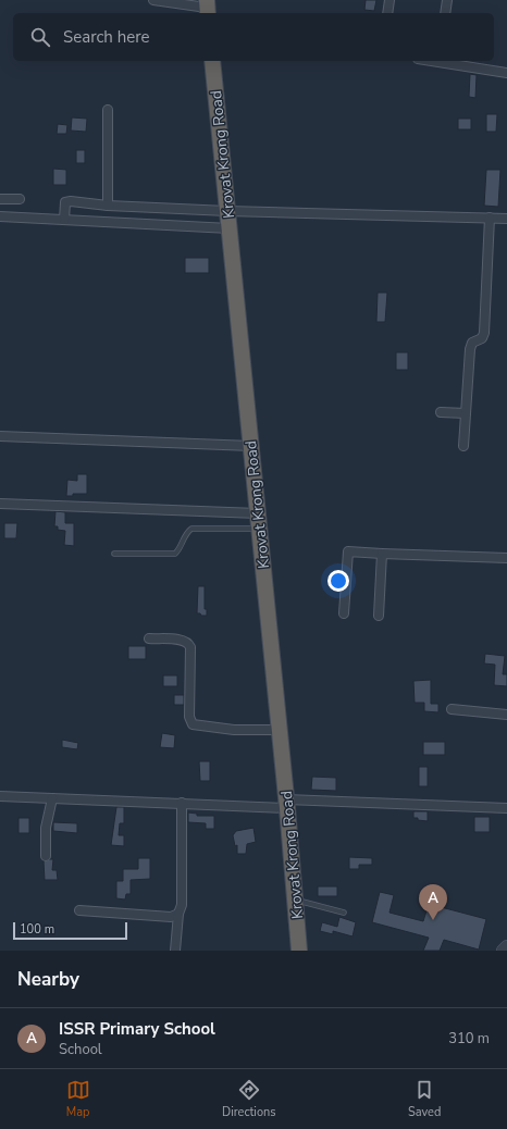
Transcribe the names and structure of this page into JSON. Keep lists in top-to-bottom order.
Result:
{
  "streets": {
    "highway": ["Krovat Krong Road"]
  },
  "scale_bar": "100 m",
  "page": {
    "search": "Search here",
    "pins": "A",
    "scale": "100 m",
    "heading": "Nearby",
    "list": [
      {
        "mark": "A",
        "name": "ISSR Primary School",
        "note": "School",
        "value": "310 m"
      }
    ],
    "nav": ["Map", "Directions", "Saved"]
  }
}
